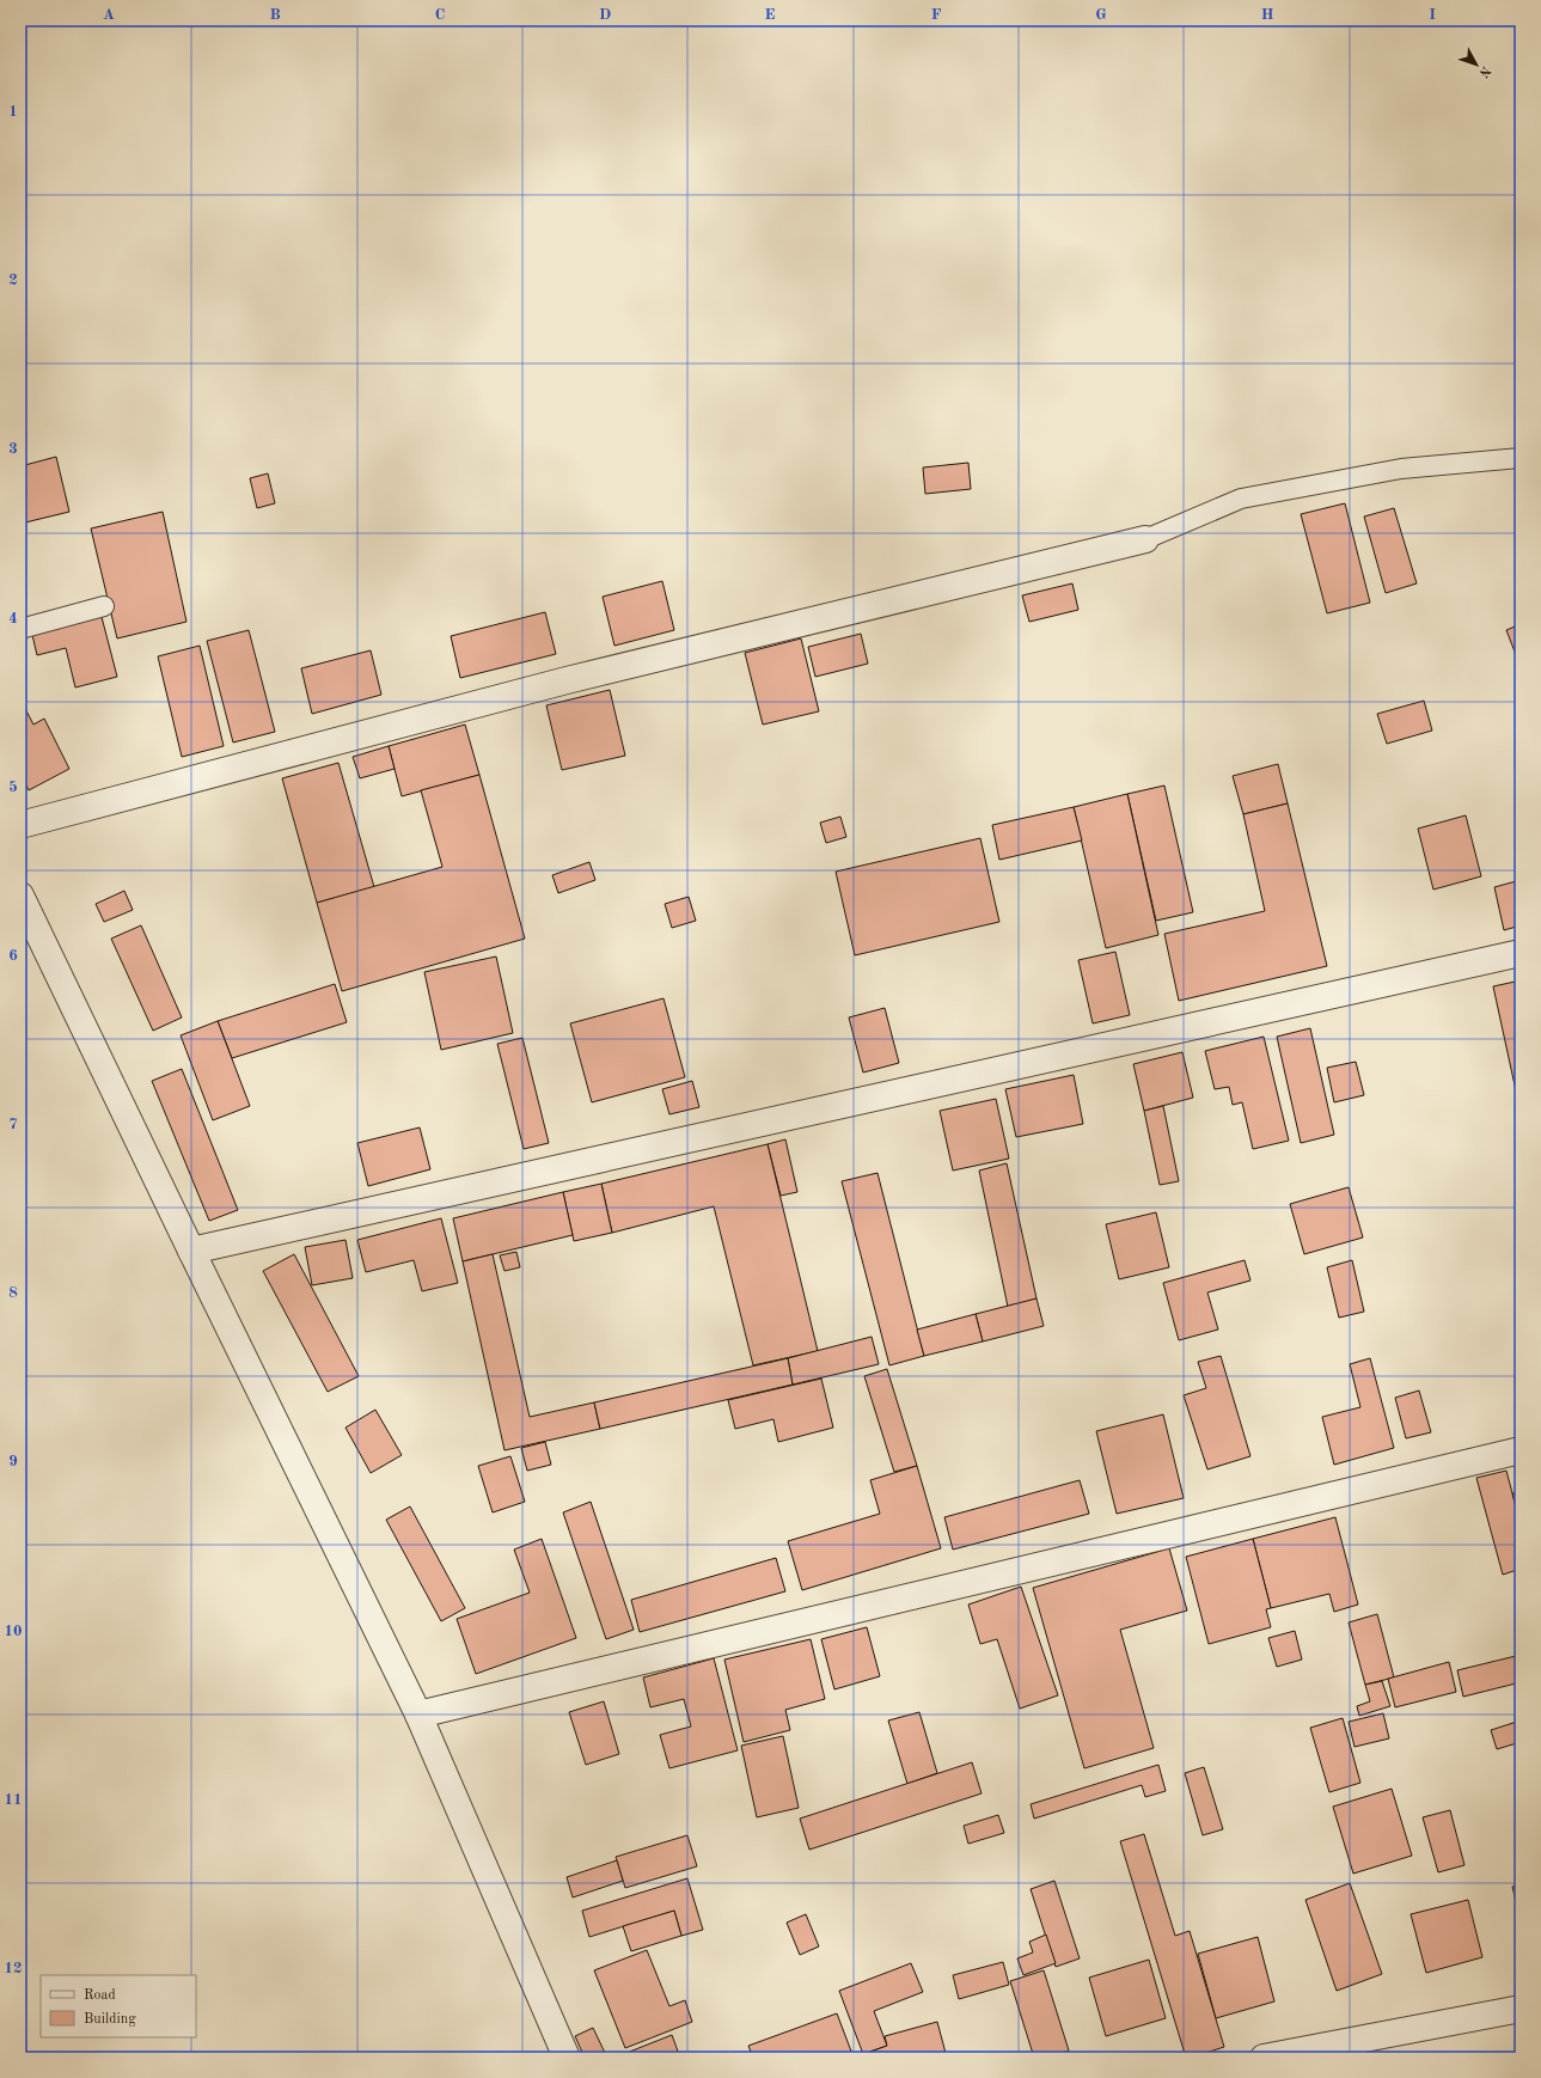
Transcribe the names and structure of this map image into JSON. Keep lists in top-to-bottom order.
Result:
{
  "legend": ["Road", "Building"],
  "north": "bottom right",
  "grid": {
    "columns": [
      "A",
      "B",
      "C",
      "D",
      "E",
      "F",
      "G",
      "H",
      "I"
    ],
    "rows": [
      "1",
      "2",
      "3",
      "4",
      "5",
      "6",
      "7",
      "8",
      "9",
      "10",
      "11",
      "12"
    ]
  }
}
